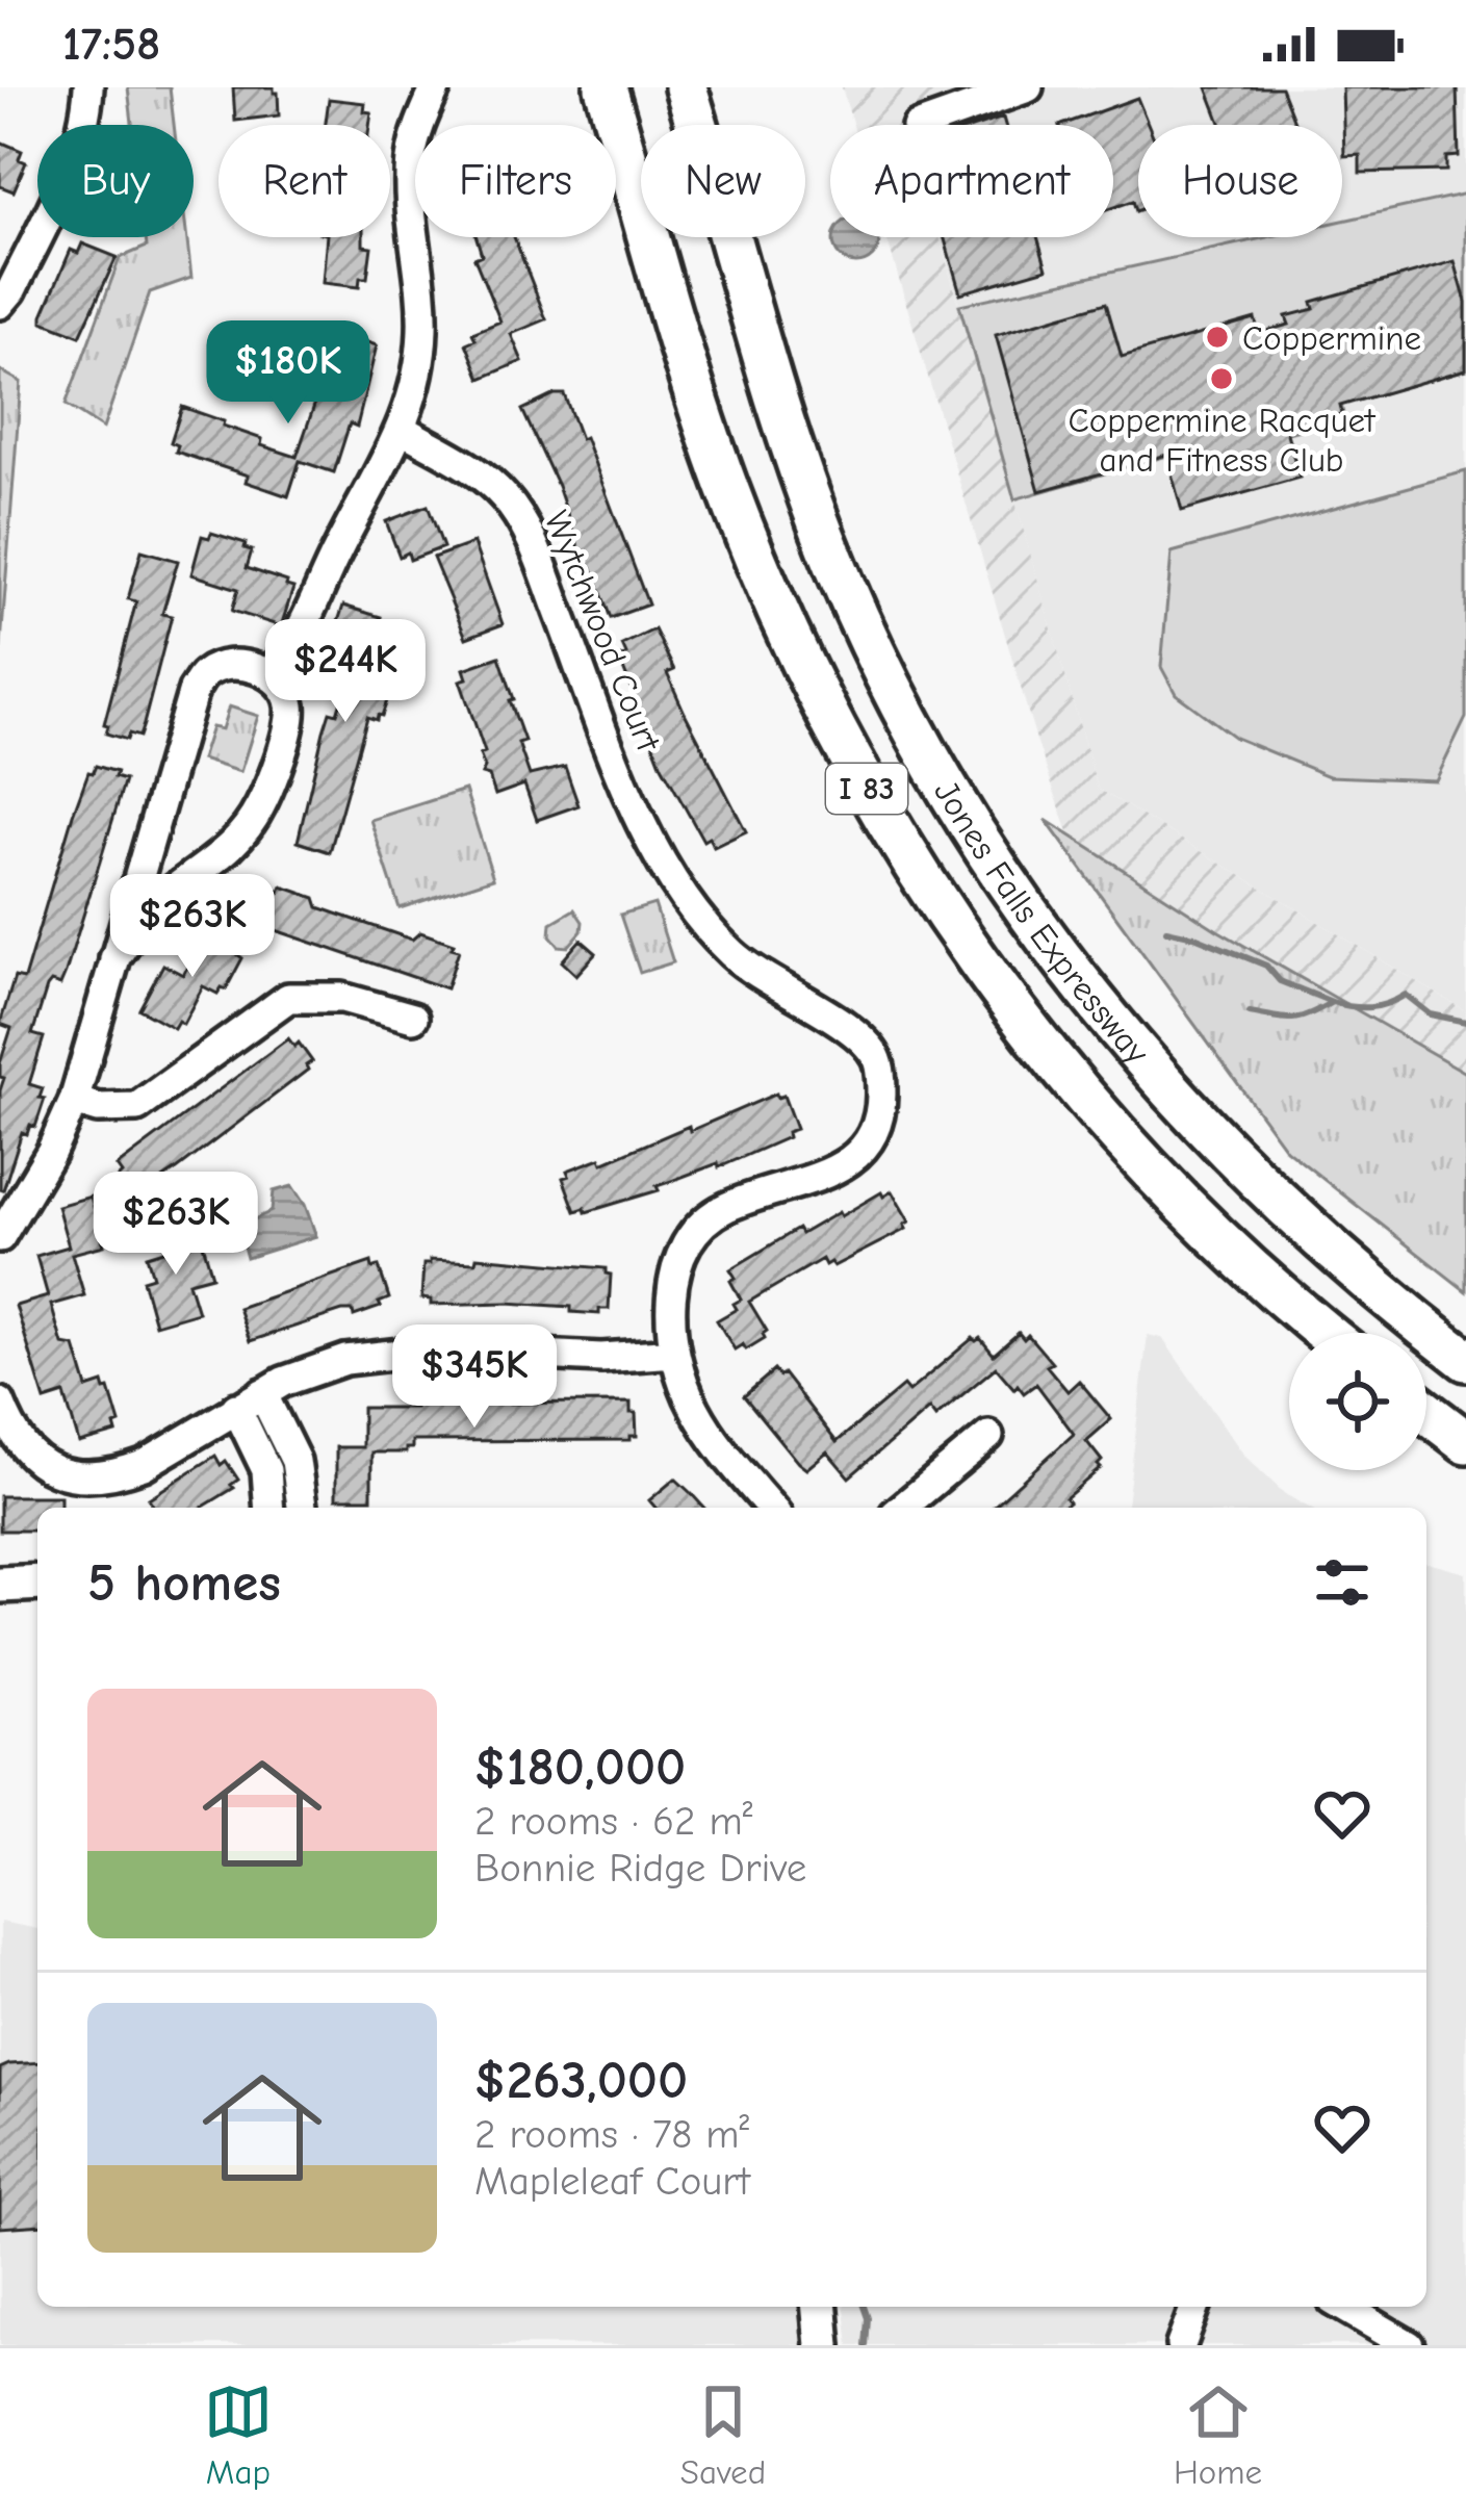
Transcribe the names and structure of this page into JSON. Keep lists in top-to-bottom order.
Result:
{
  "streets": {
    "highway": ["I 83", "Jones Falls Expressway"],
    "street": ["Wytchwood Court"]
  },
  "places": ["Coppermine", "Coppermine Racquet and Fitness Club"],
  "page": {
    "status": "17:58",
    "chip": [
      "Buy",
      "Rent",
      "Filters",
      "New",
      "Apartment",
      "House"
    ],
    "price": [
      "$180K",
      "$244K",
      "$263K",
      "$263K",
      "$345K"
    ],
    "heading": "5 homes",
    "list": [
      {
        "name": "$180,000",
        "note": "2 rooms · 62 m² · Bonnie Ridge Drive"
      },
      {
        "name": "$263,000",
        "note": "2 rooms · 78 m² · Mapleleaf Court"
      }
    ],
    "tabs": ["Map", "Saved", "Home"]
  }
}
